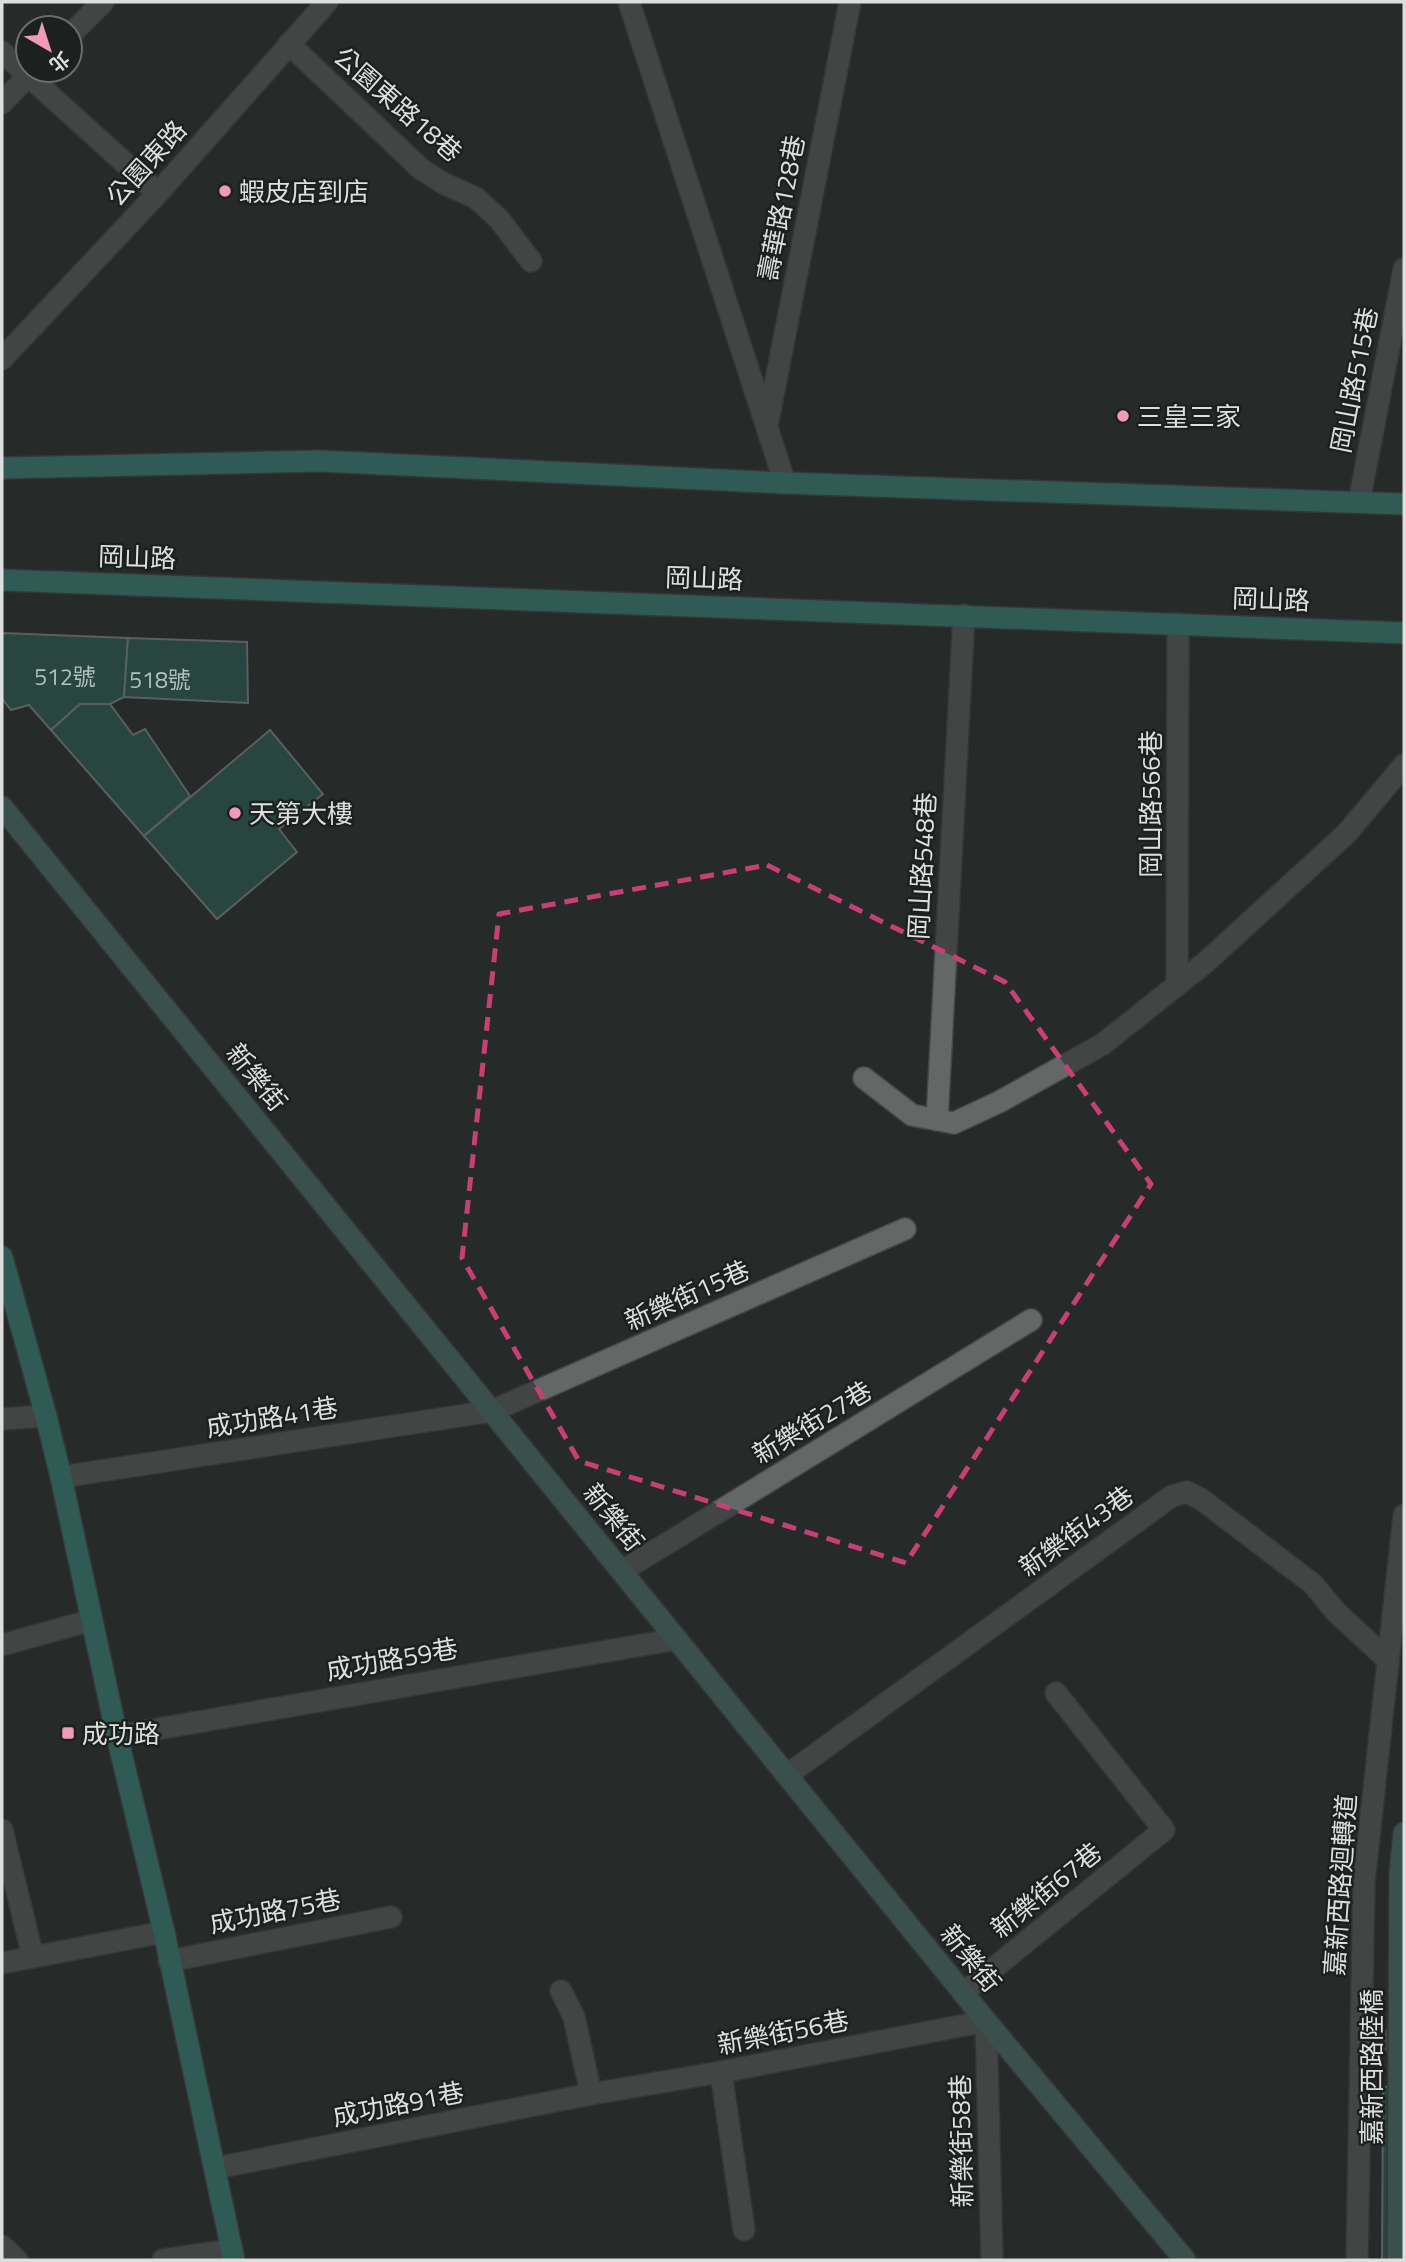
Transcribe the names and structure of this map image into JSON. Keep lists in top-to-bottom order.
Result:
{
  "streets": {
    "main road": ["岡山路"],
    "street": [
      "公園東路18巷",
      "公園東路",
      "壽華路128巷",
      "岡山路515巷",
      "岡山路566巷",
      "岡山路548巷",
      "新樂街",
      "新樂街15巷",
      "成功路41巷",
      "新樂街27巷",
      "新樂街43巷",
      "成功路59巷",
      "嘉新西路迴轉道",
      "新樂街67巷",
      "成功路75巷",
      "新樂街56巷",
      "嘉新西路陸橋",
      "成功路91巷",
      "新樂街58巷"
    ]
  },
  "crossings": [
    ["公園東路18巷", "公園東路"],
    ["岡山路", "岡山路566巷"],
    ["岡山路", "岡山路548巷"],
    ["新樂街", "新樂街15巷"],
    ["新樂街", "成功路41巷"],
    ["新樂街", "新樂街27巷"],
    ["新樂街", "新樂街43巷"],
    ["新樂街", "成功路59巷"],
    ["新樂街", "新樂街67巷"],
    ["新樂街", "新樂街56巷"],
    ["新樂街", "新樂街58巷"],
    ["新樂街15巷", "成功路41巷"],
    ["新樂街43巷", "嘉新西路迴轉道"],
    ["新樂街56巷", "成功路91巷"],
    ["新樂街56巷", "新樂街58巷"]
  ],
  "places": {
    "other": ["蝦皮店到店", "三皇三家", "天第大樓"],
    "transit": ["成功路"]
  },
  "house_numbers": ["512號", "518號"],
  "north": "bottom right"
}
